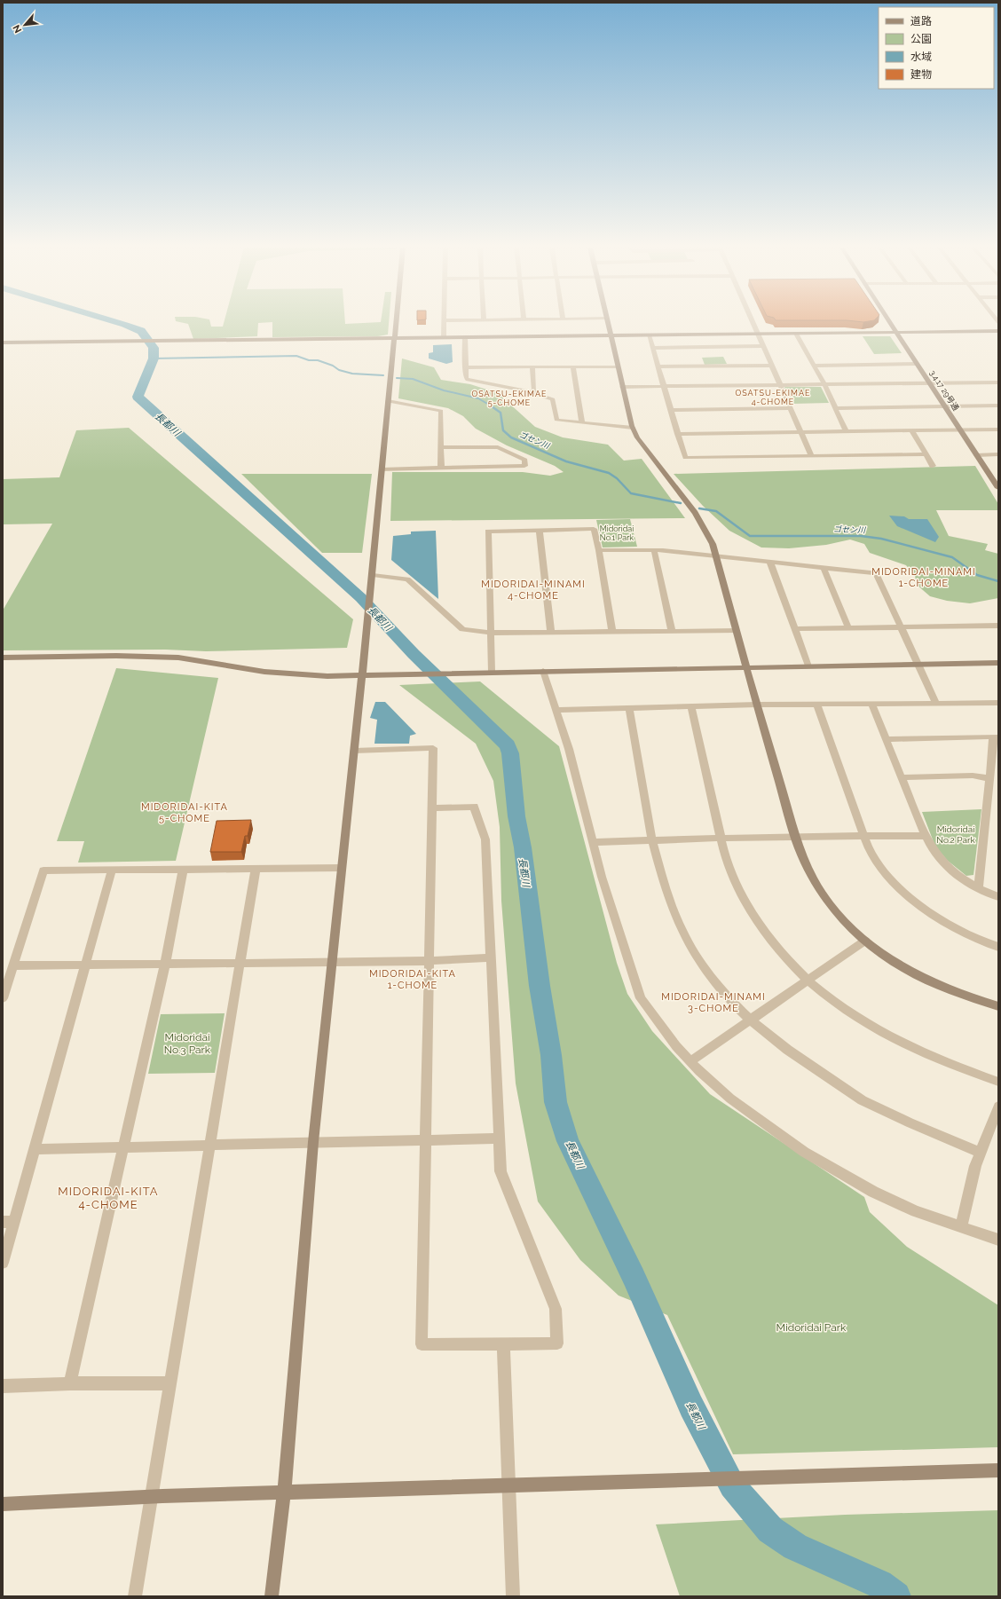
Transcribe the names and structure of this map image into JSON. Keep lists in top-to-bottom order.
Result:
{
  "streets": {
    "street": ["3.4.17 29号通"]
  },
  "districts": [
    "OSATSU-EKIMAE 4-CHOME",
    "OSATSU-EKIMAE 5-CHOME",
    "MIDORIDAI-MINAMI 1-CHOME",
    "MIDORIDAI-MINAMI 4-CHOME",
    "MIDORIDAI-KITA 5-CHOME",
    "MIDORIDAI-KITA 1-CHOME",
    "MIDORIDAI-MINAMI 3-CHOME",
    "MIDORIDAI-KITA 4-CHOME"
  ],
  "water": ["長都川", "ゴセン川"],
  "parks": [
    "Midoridai No.1 Park",
    "Midoridai No.2 Park",
    "Midoridai No.3 Park",
    "Midoridai Park"
  ],
  "legend": [
    "道路",
    "公園",
    "水域",
    "建物"
  ],
  "north": "bottom left"
}
